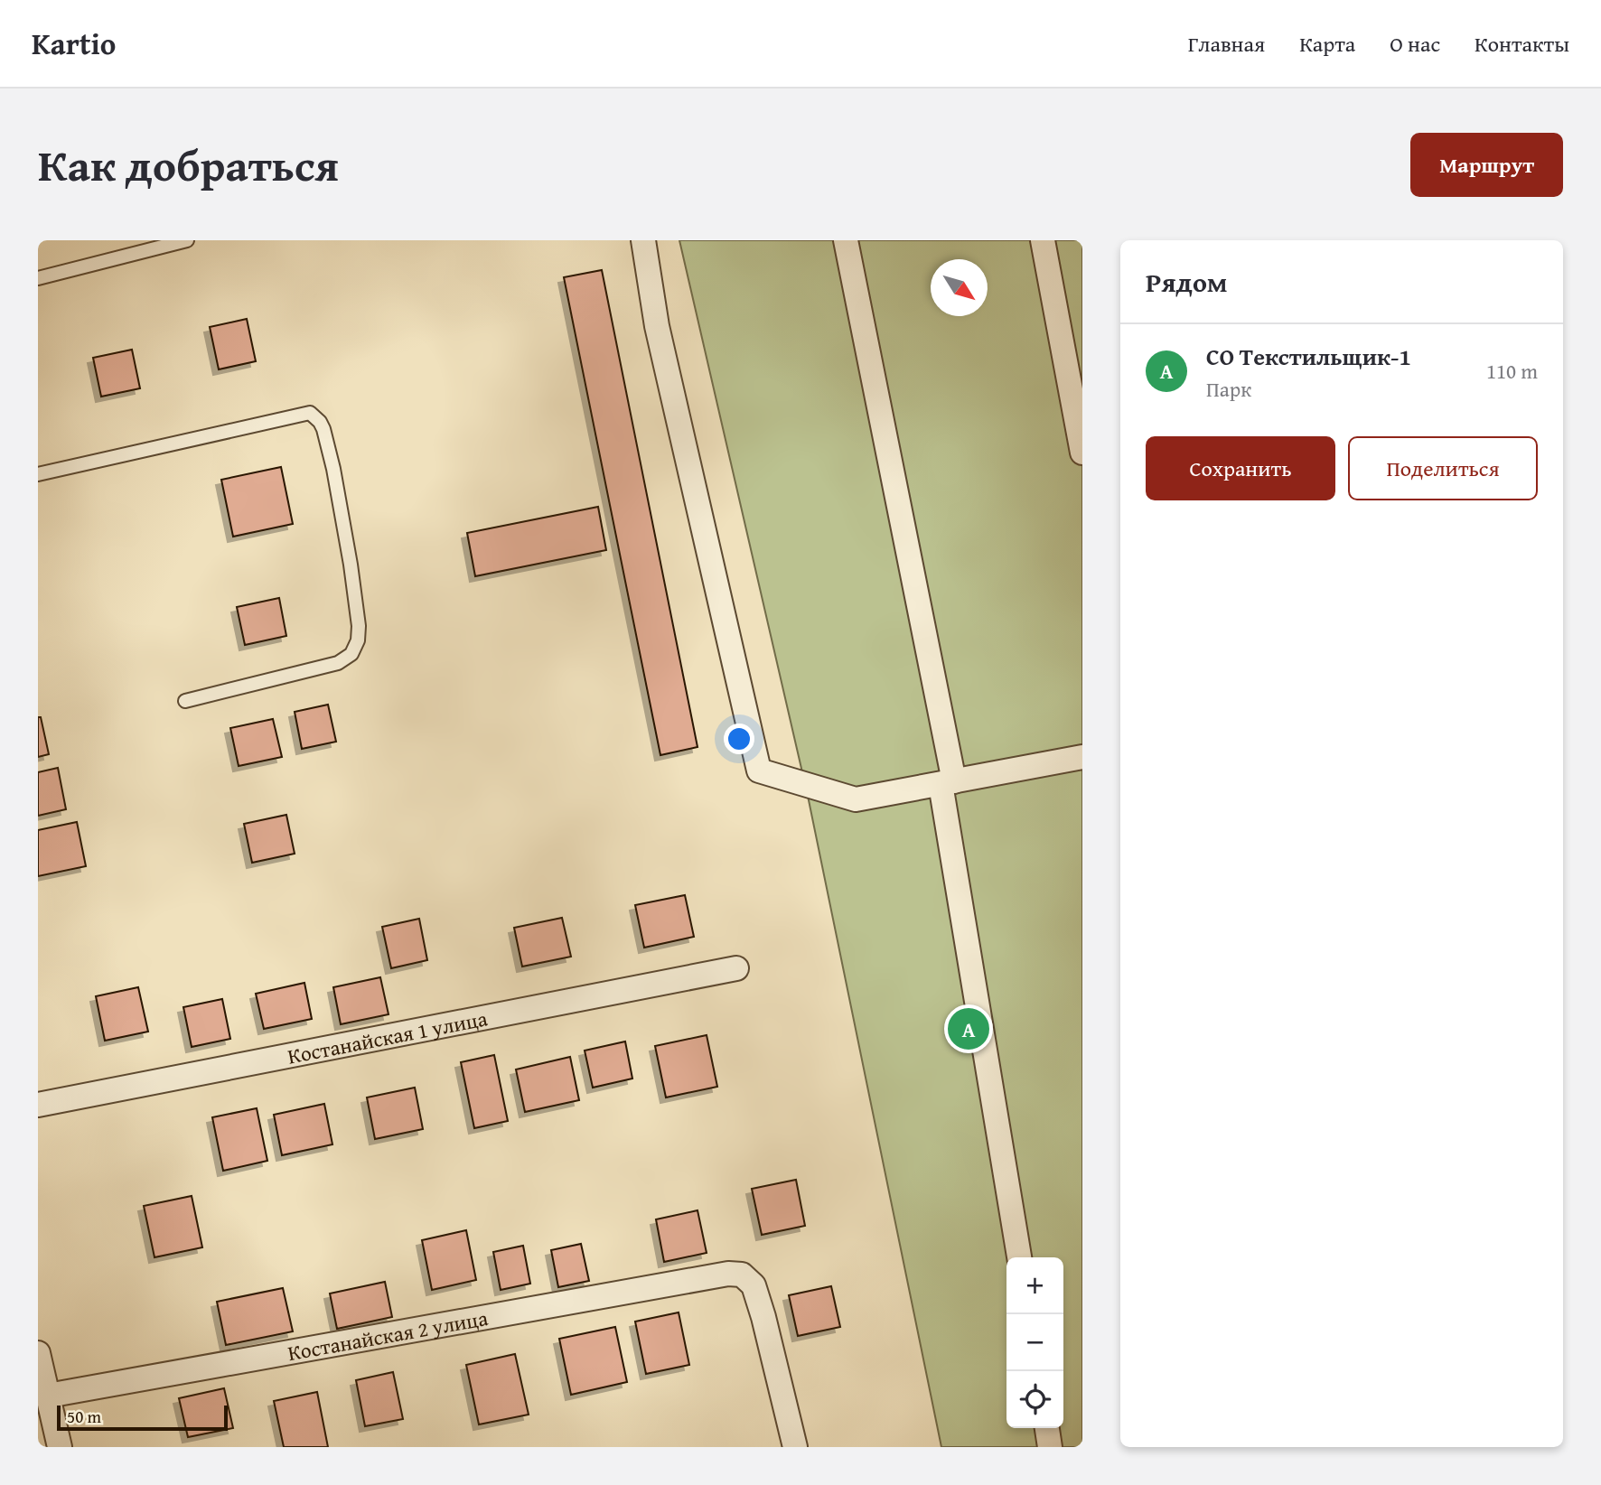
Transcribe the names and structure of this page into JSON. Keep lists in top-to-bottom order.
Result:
{
  "streets": {
    "street": ["Костанайская 1 улица", "Костанайская 2 улица"]
  },
  "scale_bar": "50 m",
  "north": "bottom right",
  "page": {
    "header": "Kartio",
    "nav": [
      "Главная",
      "Карта",
      "О нас",
      "Контакты"
    ],
    "title": "Как добраться",
    "buttons": [
      "Маршрут",
      ["Сохранить", "Поделиться"]
    ],
    "heading": "Рядом",
    "list": [
      {
        "mark": "A",
        "name": "СО Текстильщик-1",
        "note": "Парк",
        "value": "110 m"
      }
    ],
    "pins": "A",
    "map_buttons": ["+", "−"],
    "scale": "50 m"
  }
}
